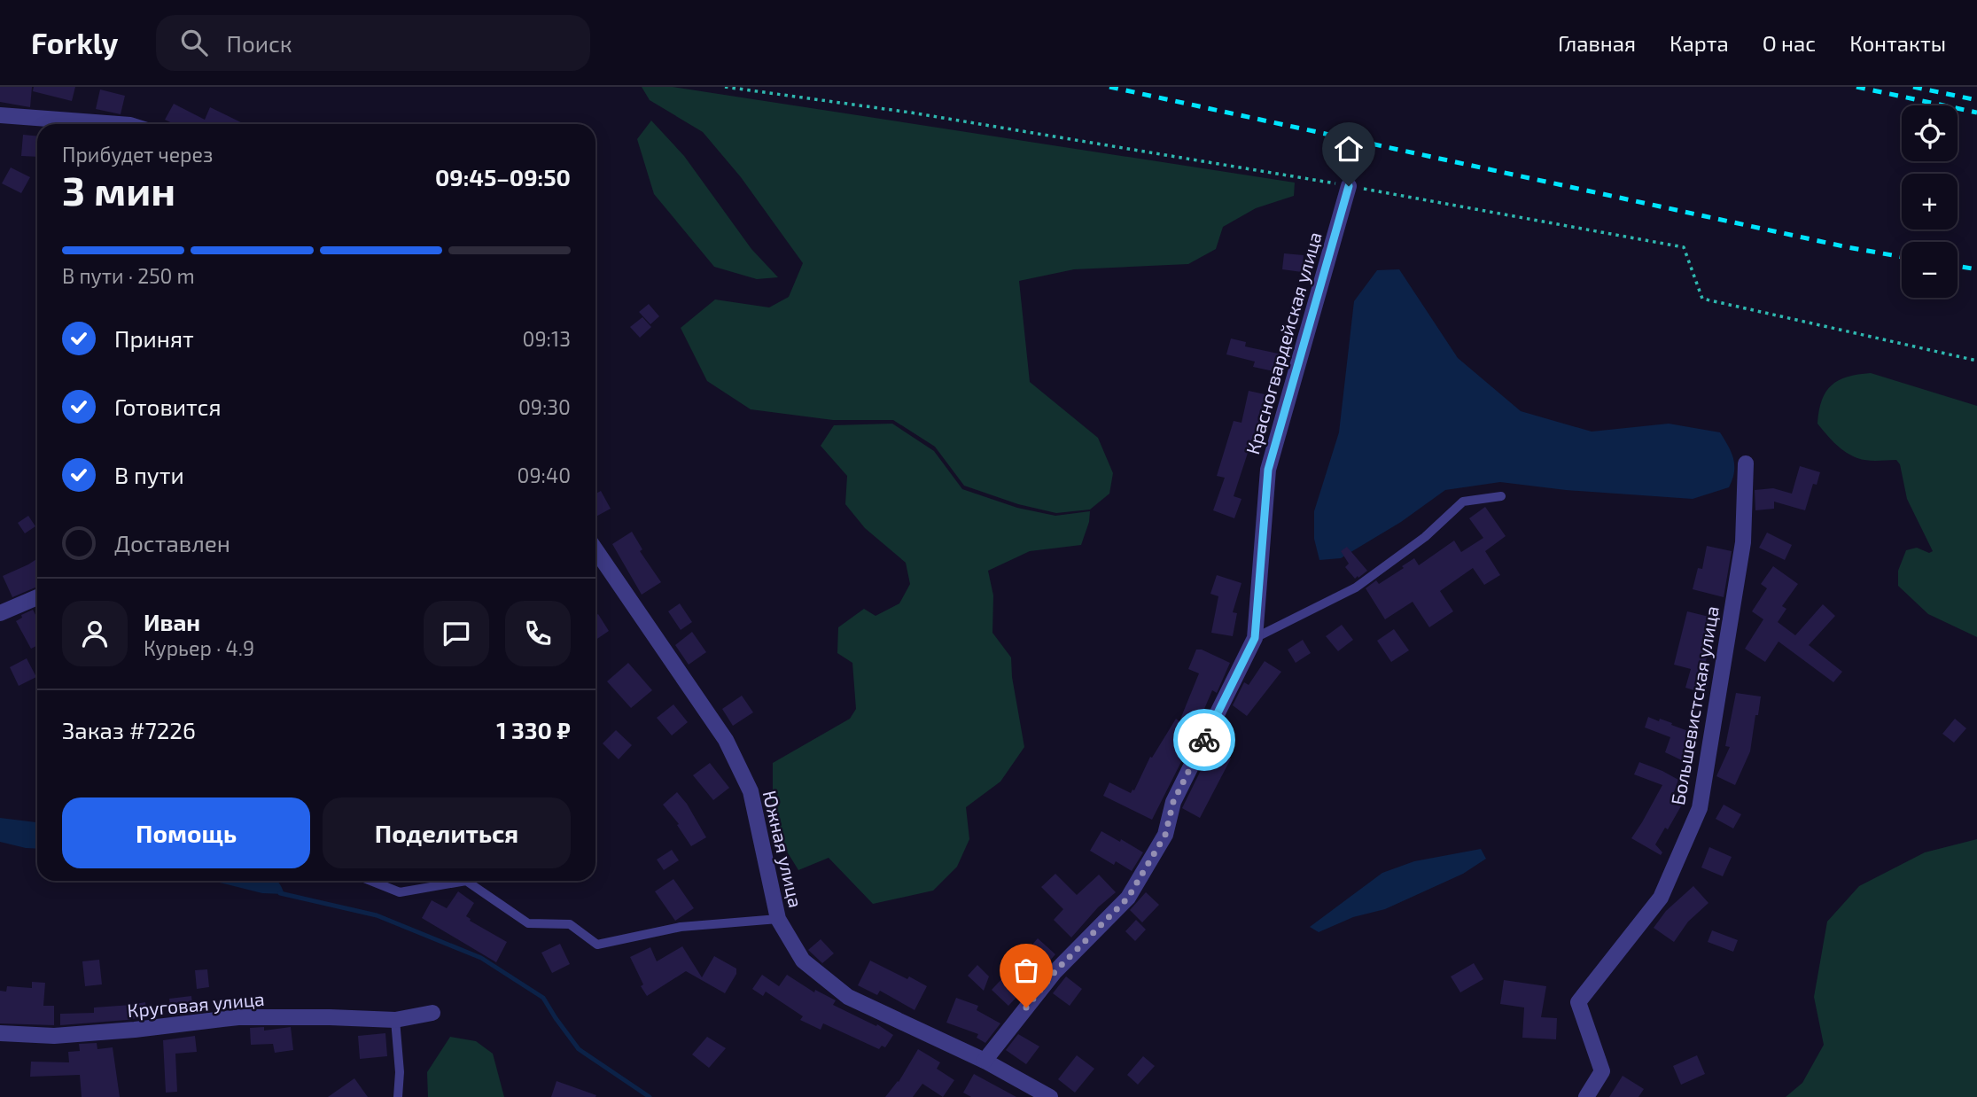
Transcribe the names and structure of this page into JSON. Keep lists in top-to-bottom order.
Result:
{
  "streets": {
    "street": [
      "Красногвардейская улица",
      "Большевистская улица",
      "Южная улица",
      "Круговая улица"
    ]
  },
  "crossings": [
    ["Красногвардейская улица", "Южная улица"]
  ],
  "page": {
    "header": "Forkly",
    "search": "Поиск",
    "nav": [
      "Главная",
      "Карта",
      "О нас",
      "Контакты"
    ],
    "map_buttons": ["+", "−"],
    "heading": ["3 мин", "Прибудет через", "09:45–09:50"],
    "panel": [
      "Иван",
      "Курьер · 4.9",
      "Заказ #7226",
      "1 330 ₽"
    ],
    "bar": "В пути · 250 m",
    "list": [
      ["Принят", "09:13"],
      ["Готовится", "09:30"],
      ["В пути", "09:40"],
      "Доставлен"
    ],
    "buttons": ["Помощь", "Поделиться"]
  }
}
